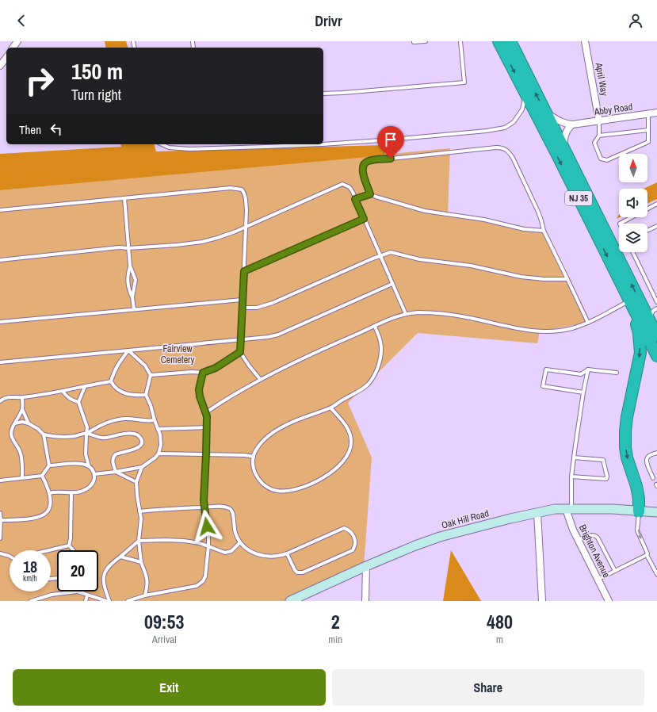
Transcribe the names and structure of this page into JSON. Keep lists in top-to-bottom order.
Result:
{
  "streets": {
    "highway": ["NJ 35"],
    "street": [
      "April Way",
      "Abby Road",
      "Oak Hill Road",
      "Brighton Avenue"
    ]
  },
  "crossings": [
    ["April Way", "Abby Road"],
    ["Abby Road", "NJ 35"],
    ["Oak Hill Road", "Brighton Avenue"]
  ],
  "parks": ["Fairview Cemetery"],
  "north": "top",
  "page": {
    "header": "Drivr",
    "turn": ["150 m", "Turn right"],
    "then": "Then",
    "speed": "18 km/h",
    "limit": "20",
    "eta": [
      "09:53",
      "Arrival",
      "2",
      "min",
      "480",
      "m"
    ],
    "buttons": ["Exit", "Share"]
  }
}
